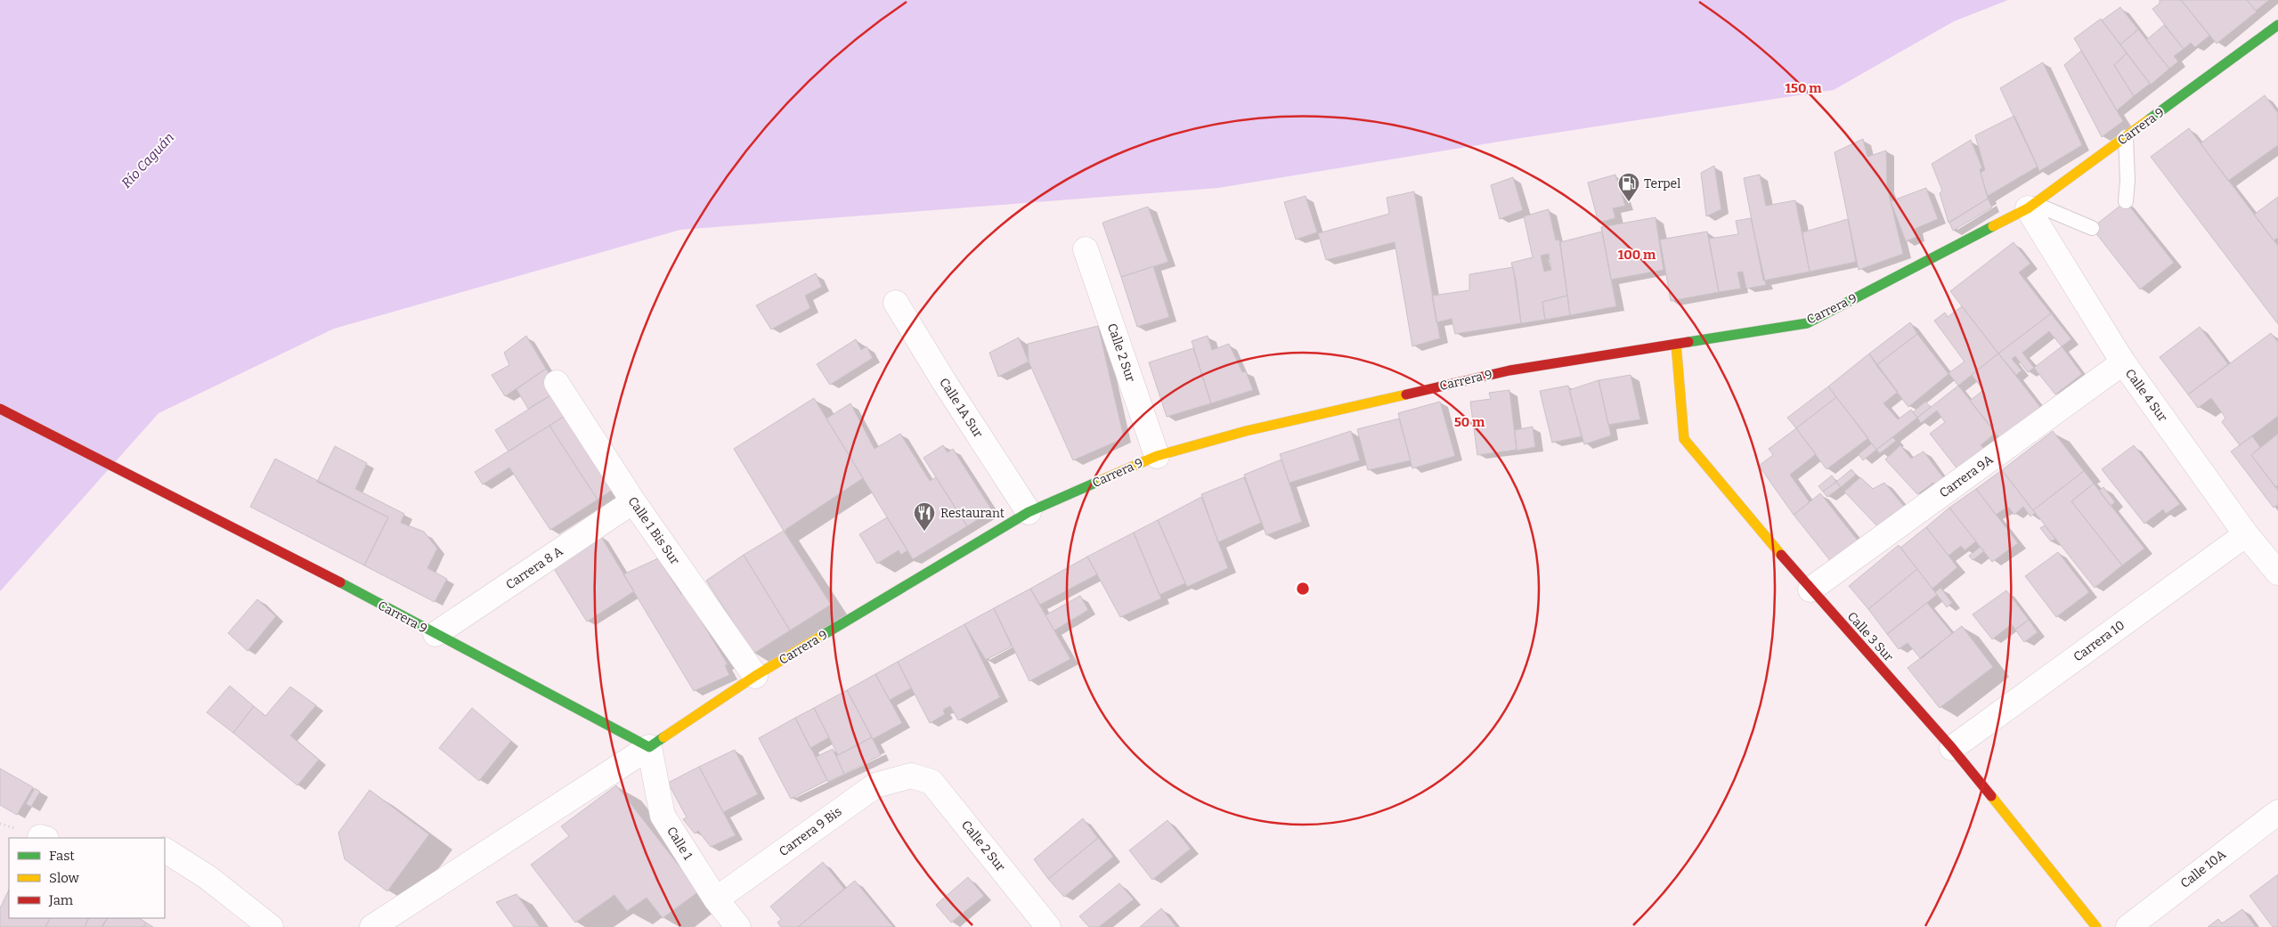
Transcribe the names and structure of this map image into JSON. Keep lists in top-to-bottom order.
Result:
{
  "streets": {
    "main road": ["Carrera 9", "Calle 3 Sur"],
    "street": [
      "Calle 2 Sur",
      "Calle 4 Sur",
      "Calle 1A Sur",
      "Carrera 9A",
      "Calle 1 Bis Sur",
      "Carrera 8 A",
      "Carrera 10",
      "Carrera 9 Bis",
      "Calle 1",
      "Calle 10A"
    ]
  },
  "crossings": [
    ["Carrera 9", "Calle 2 Sur"],
    ["Carrera 9", "Calle 4 Sur"],
    ["Carrera 9", "Calle 1A Sur"],
    ["Carrera 9", "Calle 1 Bis Sur"],
    ["Carrera 9", "Carrera 8 A"],
    ["Carrera 9", "Calle 3 Sur"],
    ["Carrera 9", "Calle 1"],
    ["Calle 2 Sur", "Carrera 9 Bis"],
    ["Calle 4 Sur", "Carrera 9A"],
    ["Calle 4 Sur", "Carrera 10"],
    ["Carrera 9A", "Calle 3 Sur"],
    ["Calle 1 Bis Sur", "Carrera 8 A"],
    ["Calle 3 Sur", "Carrera 10"],
    ["Carrera 9 Bis", "Calle 1"]
  ],
  "water": ["Río Caguán"],
  "places": {
    "fuel station": ["Terpel"],
    "restaurant": ["Restaurant"]
  },
  "legend": ["Fast", "Slow", "Jam"],
  "rings": ["150 m", "100 m", "50 m"]
}
